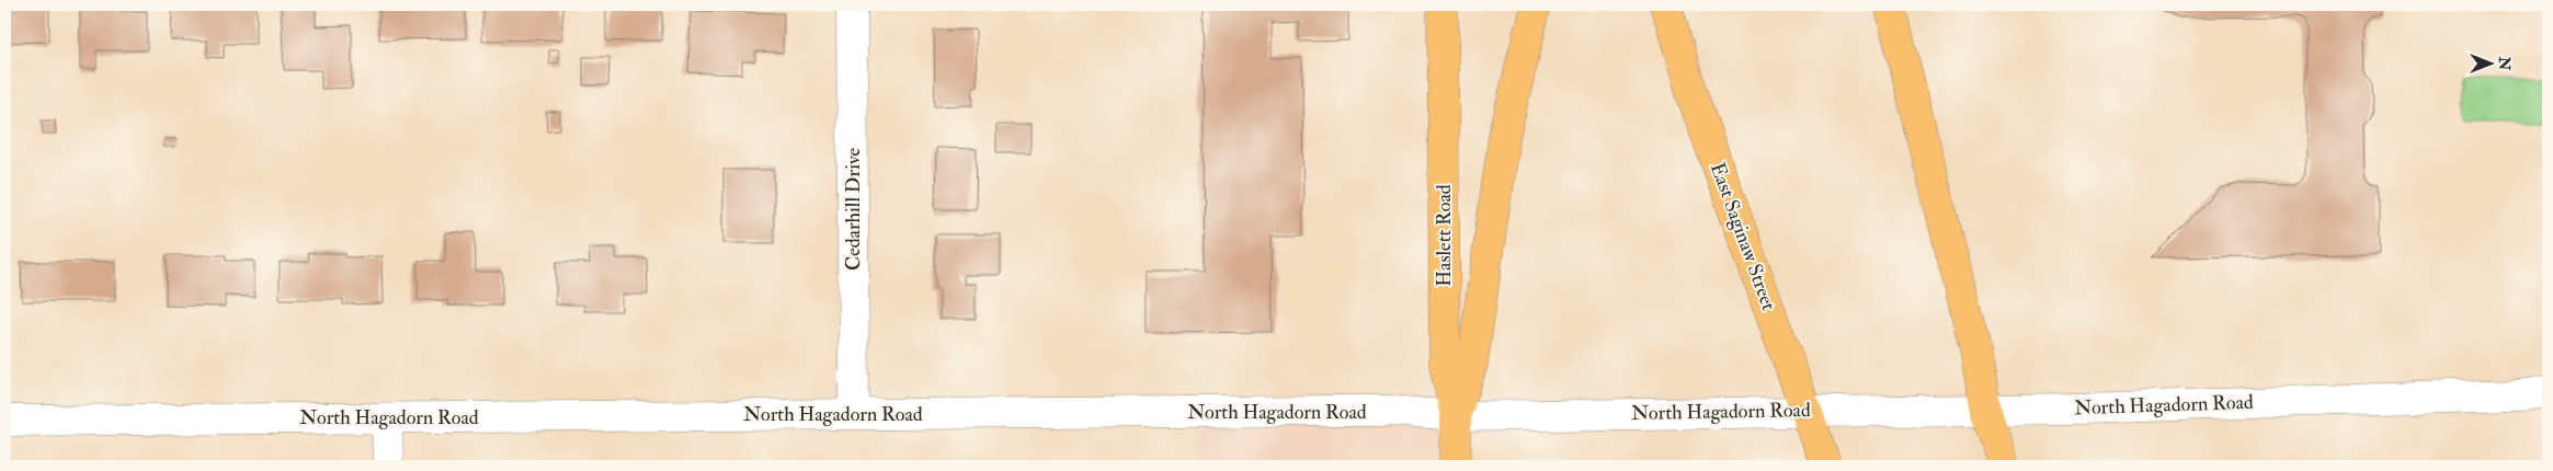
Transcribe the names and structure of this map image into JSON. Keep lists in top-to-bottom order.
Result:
{
  "streets": {
    "main road": ["Haslett Road", "East Saginaw Street"],
    "street": ["Cedarhill Drive", "North Hagadorn Road"]
  },
  "crossings": [
    ["Cedarhill Drive", "North Hagadorn Road"],
    ["Haslett Road", "North Hagadorn Road"],
    ["East Saginaw Street", "North Hagadorn Road"]
  ],
  "north": "right"
}
